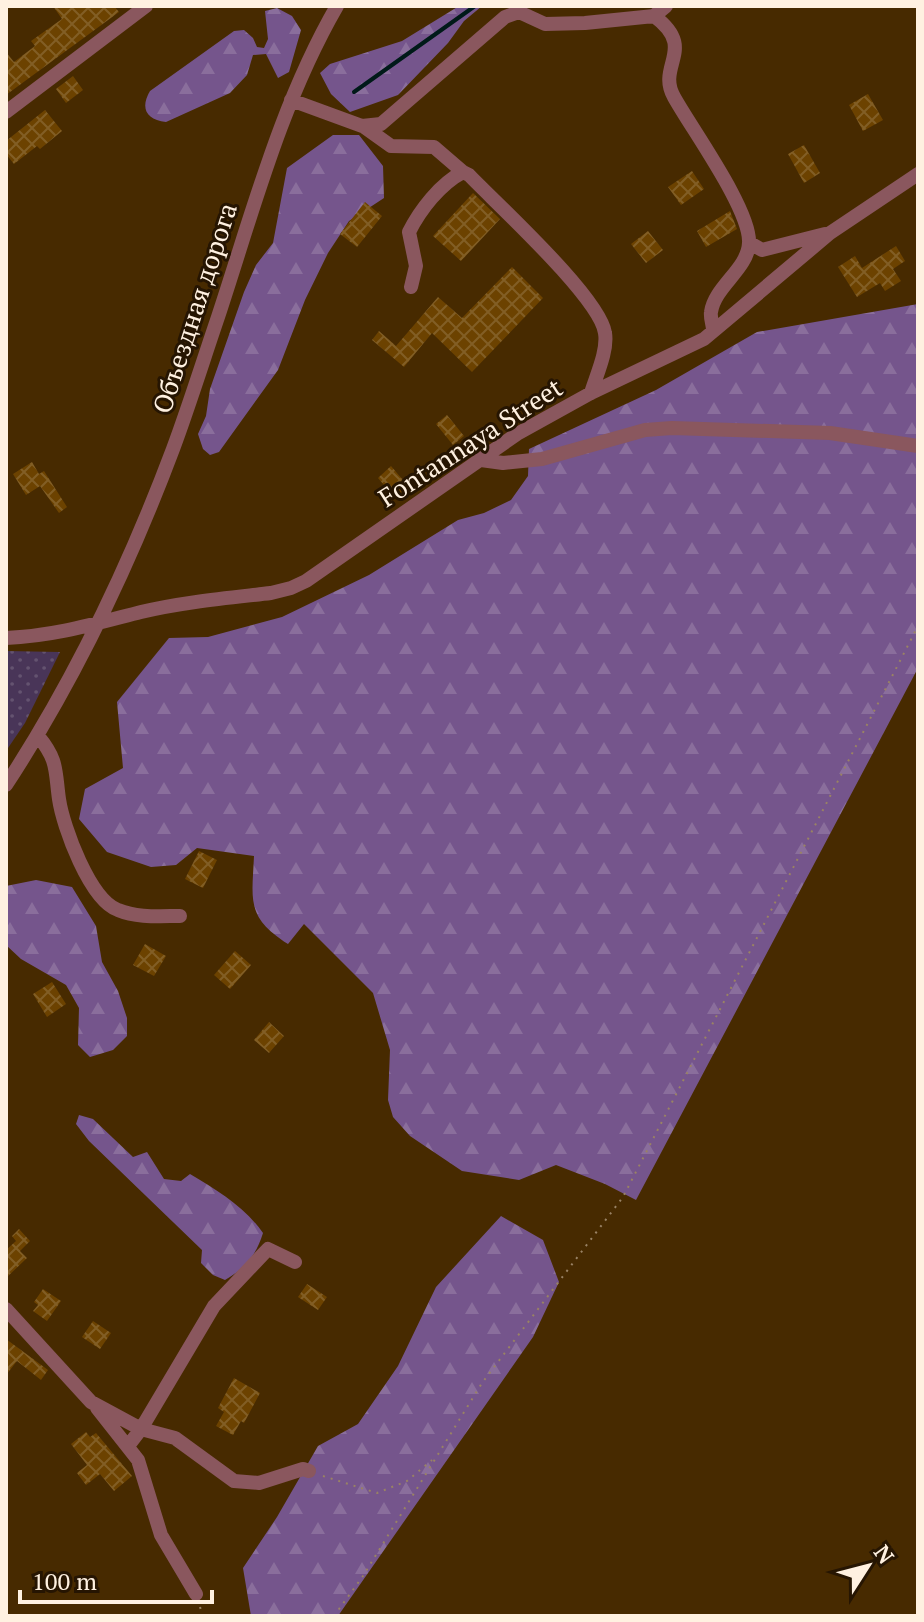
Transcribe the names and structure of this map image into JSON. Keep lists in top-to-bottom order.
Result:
{
  "streets": {
    "street": ["Объездная дорога", "Fontannaya Street"]
  },
  "crossings": [
    ["Объездная дорога", "Fontannaya Street"]
  ],
  "scale_bar": "100 m",
  "north": "top right"
}
